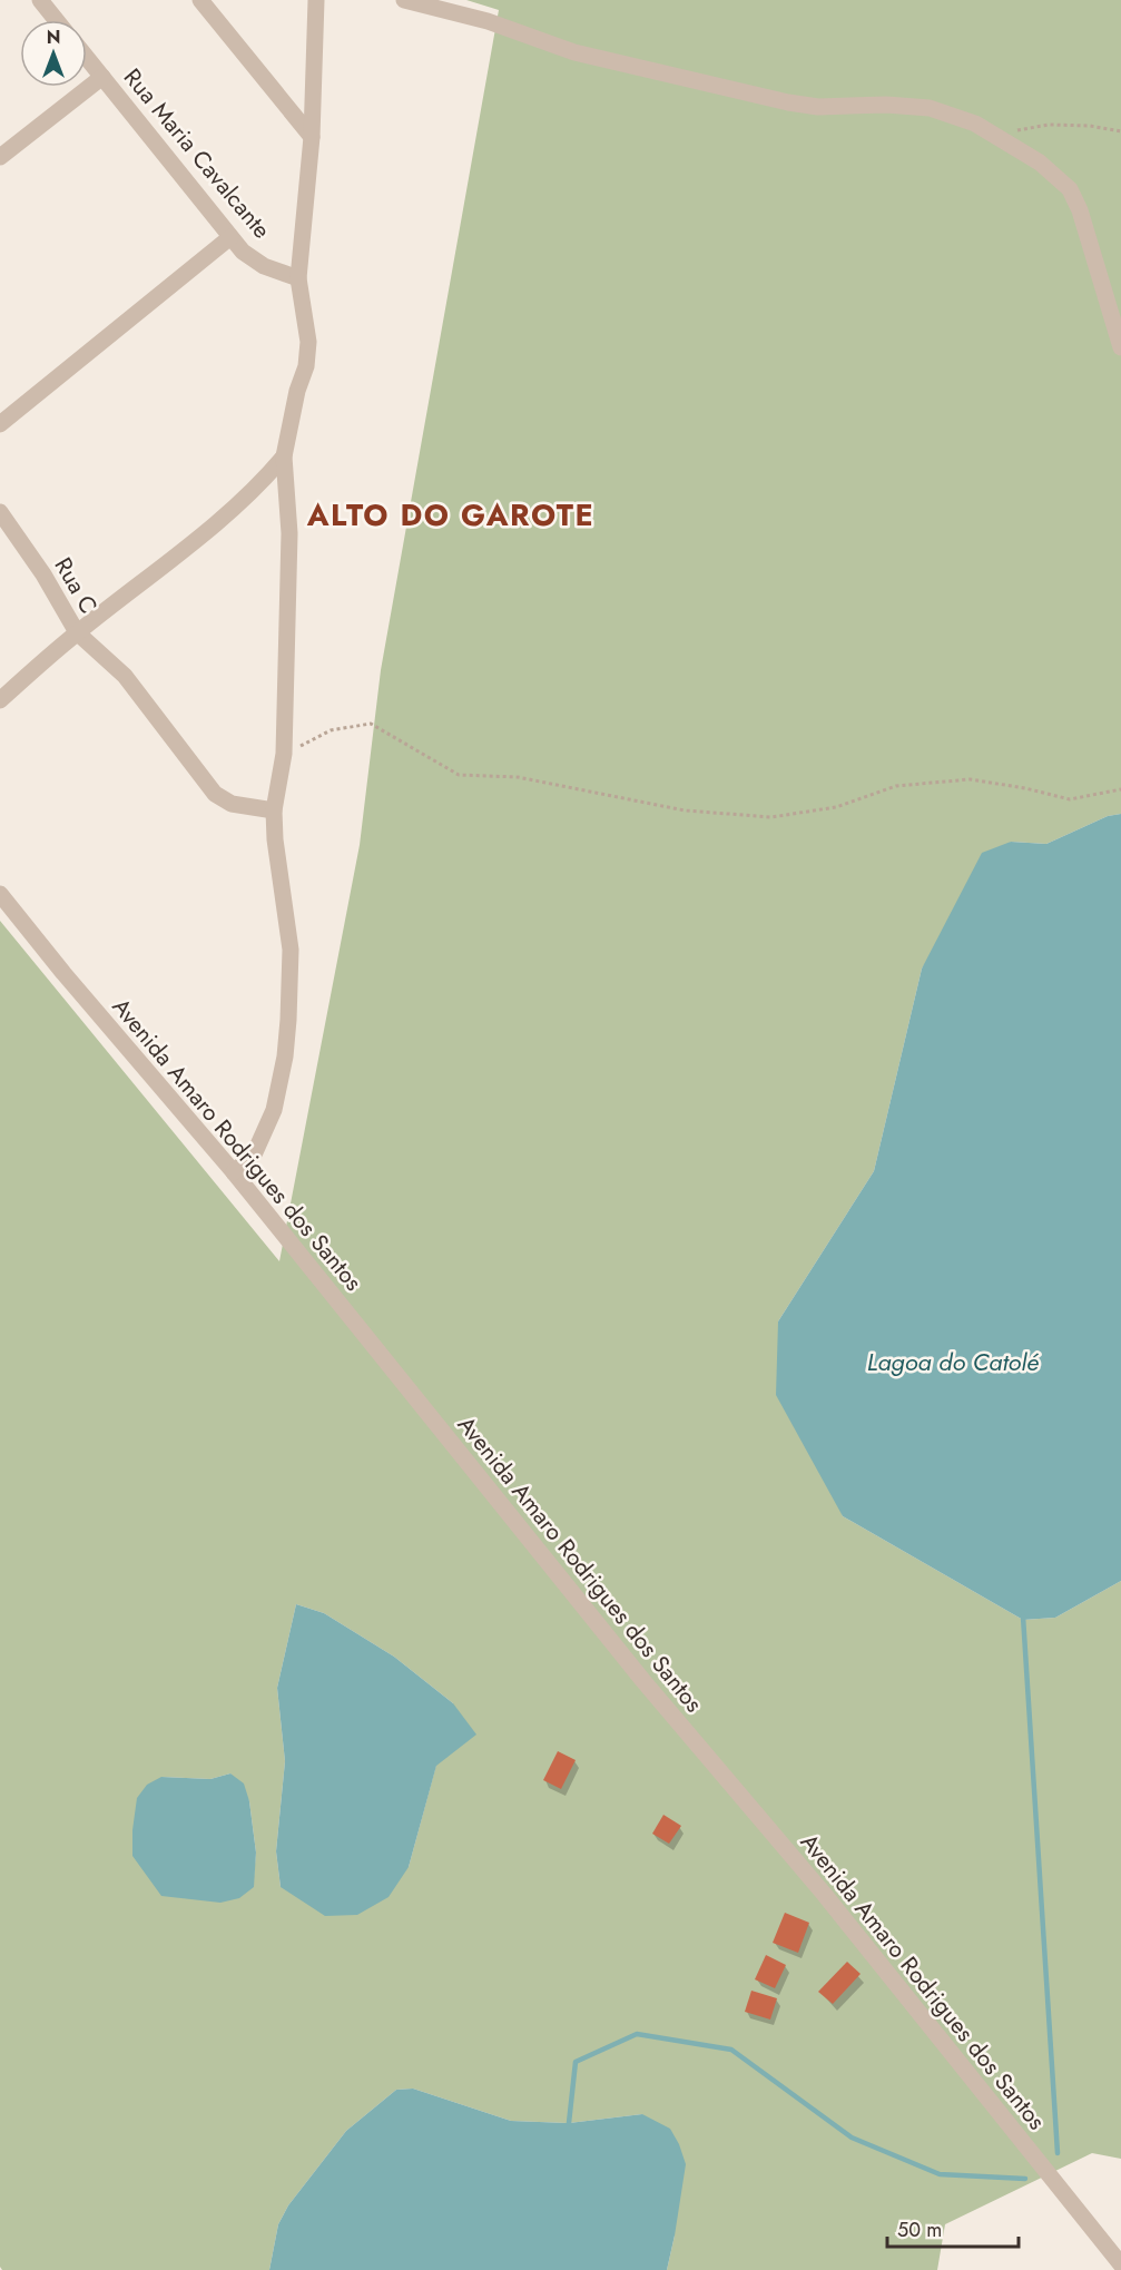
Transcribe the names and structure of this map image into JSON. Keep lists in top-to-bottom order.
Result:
{
  "streets": {
    "street": ["Rua Maria Cavalcante", "Rua C", "Avenida Amaro Rodrigues dos Santos"]
  },
  "districts": ["ALTO DO GAROTE"],
  "water": ["Lagoa do Catolé"],
  "scale_bar": "50 m",
  "north": "top"
}
